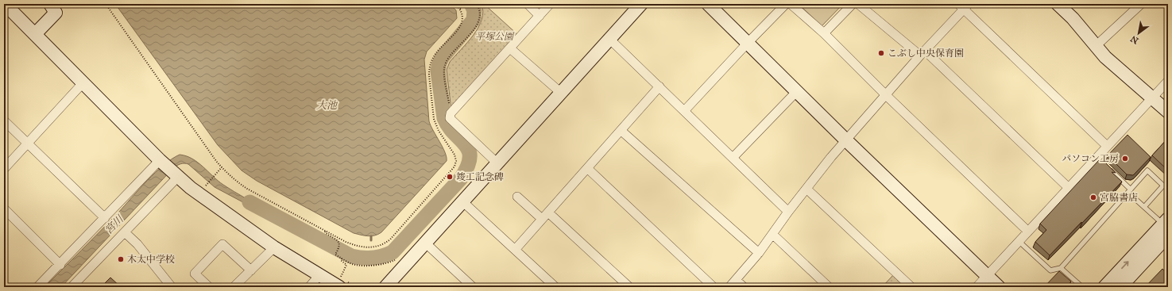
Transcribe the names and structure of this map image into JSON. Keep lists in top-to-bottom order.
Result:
{
  "water": ["大池", "宮川"],
  "parks": ["平塚公園"],
  "places": [
    "こぶし中央保育園",
    "パソコン工房",
    "竣工記念碑",
    "宮脇書店",
    "木太中学校"
  ],
  "north": "bottom left"
}
